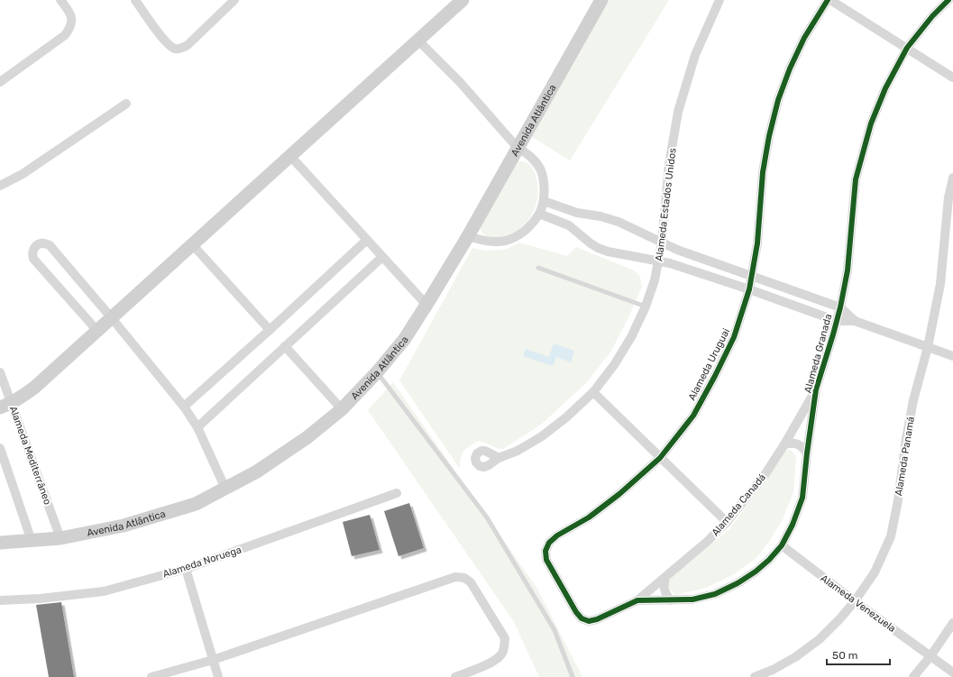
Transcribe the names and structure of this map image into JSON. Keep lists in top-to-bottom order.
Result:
{
  "streets": {
    "street": [
      "Avenida Atlântica",
      "Alameda Estados Unidos",
      "Alameda Granada",
      "Alameda Uruguai",
      "Alameda Mediterrâneo",
      "Alameda Panamá",
      "Alameda Canadá",
      "Alameda Noruega",
      "Alameda Venezuela"
    ]
  },
  "crossings": [
    ["Avenida Atlântica", "Alameda Mediterrâneo"],
    ["Alameda Granada", "Alameda Uruguai"],
    ["Alameda Granada", "Alameda Canadá"],
    ["Alameda Granada", "Alameda Venezuela"],
    ["Alameda Panamá", "Alameda Venezuela"]
  ],
  "scale_bar": "50 m"
}
